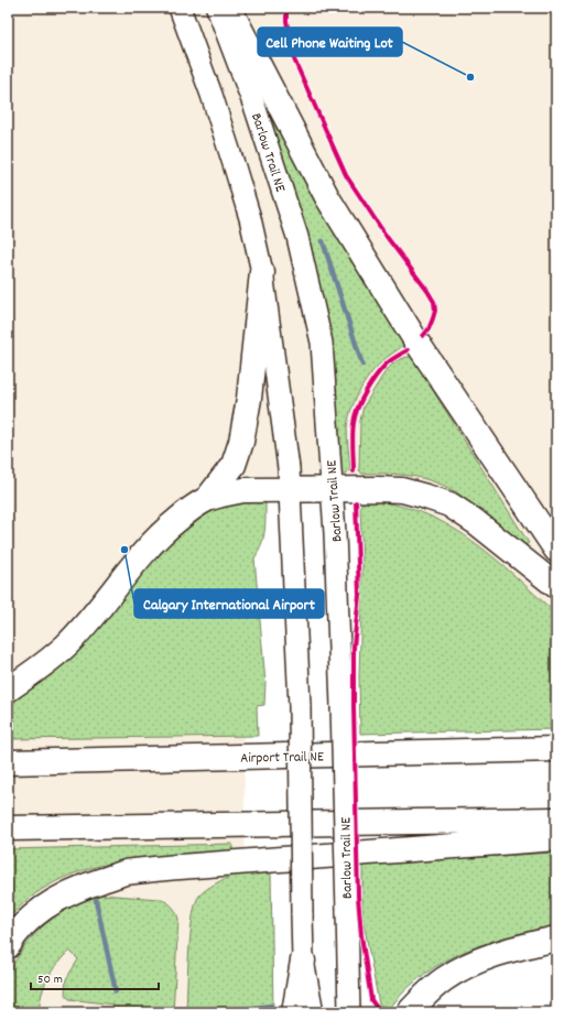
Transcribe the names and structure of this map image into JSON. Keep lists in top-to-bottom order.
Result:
{
  "streets": {
    "highway": ["Airport Trail NE"],
    "main road": ["Barlow Trail NE"]
  },
  "places": ["Cell Phone Waiting Lot", "Calgary International Airport"],
  "scale_bar": "50 m"
}
